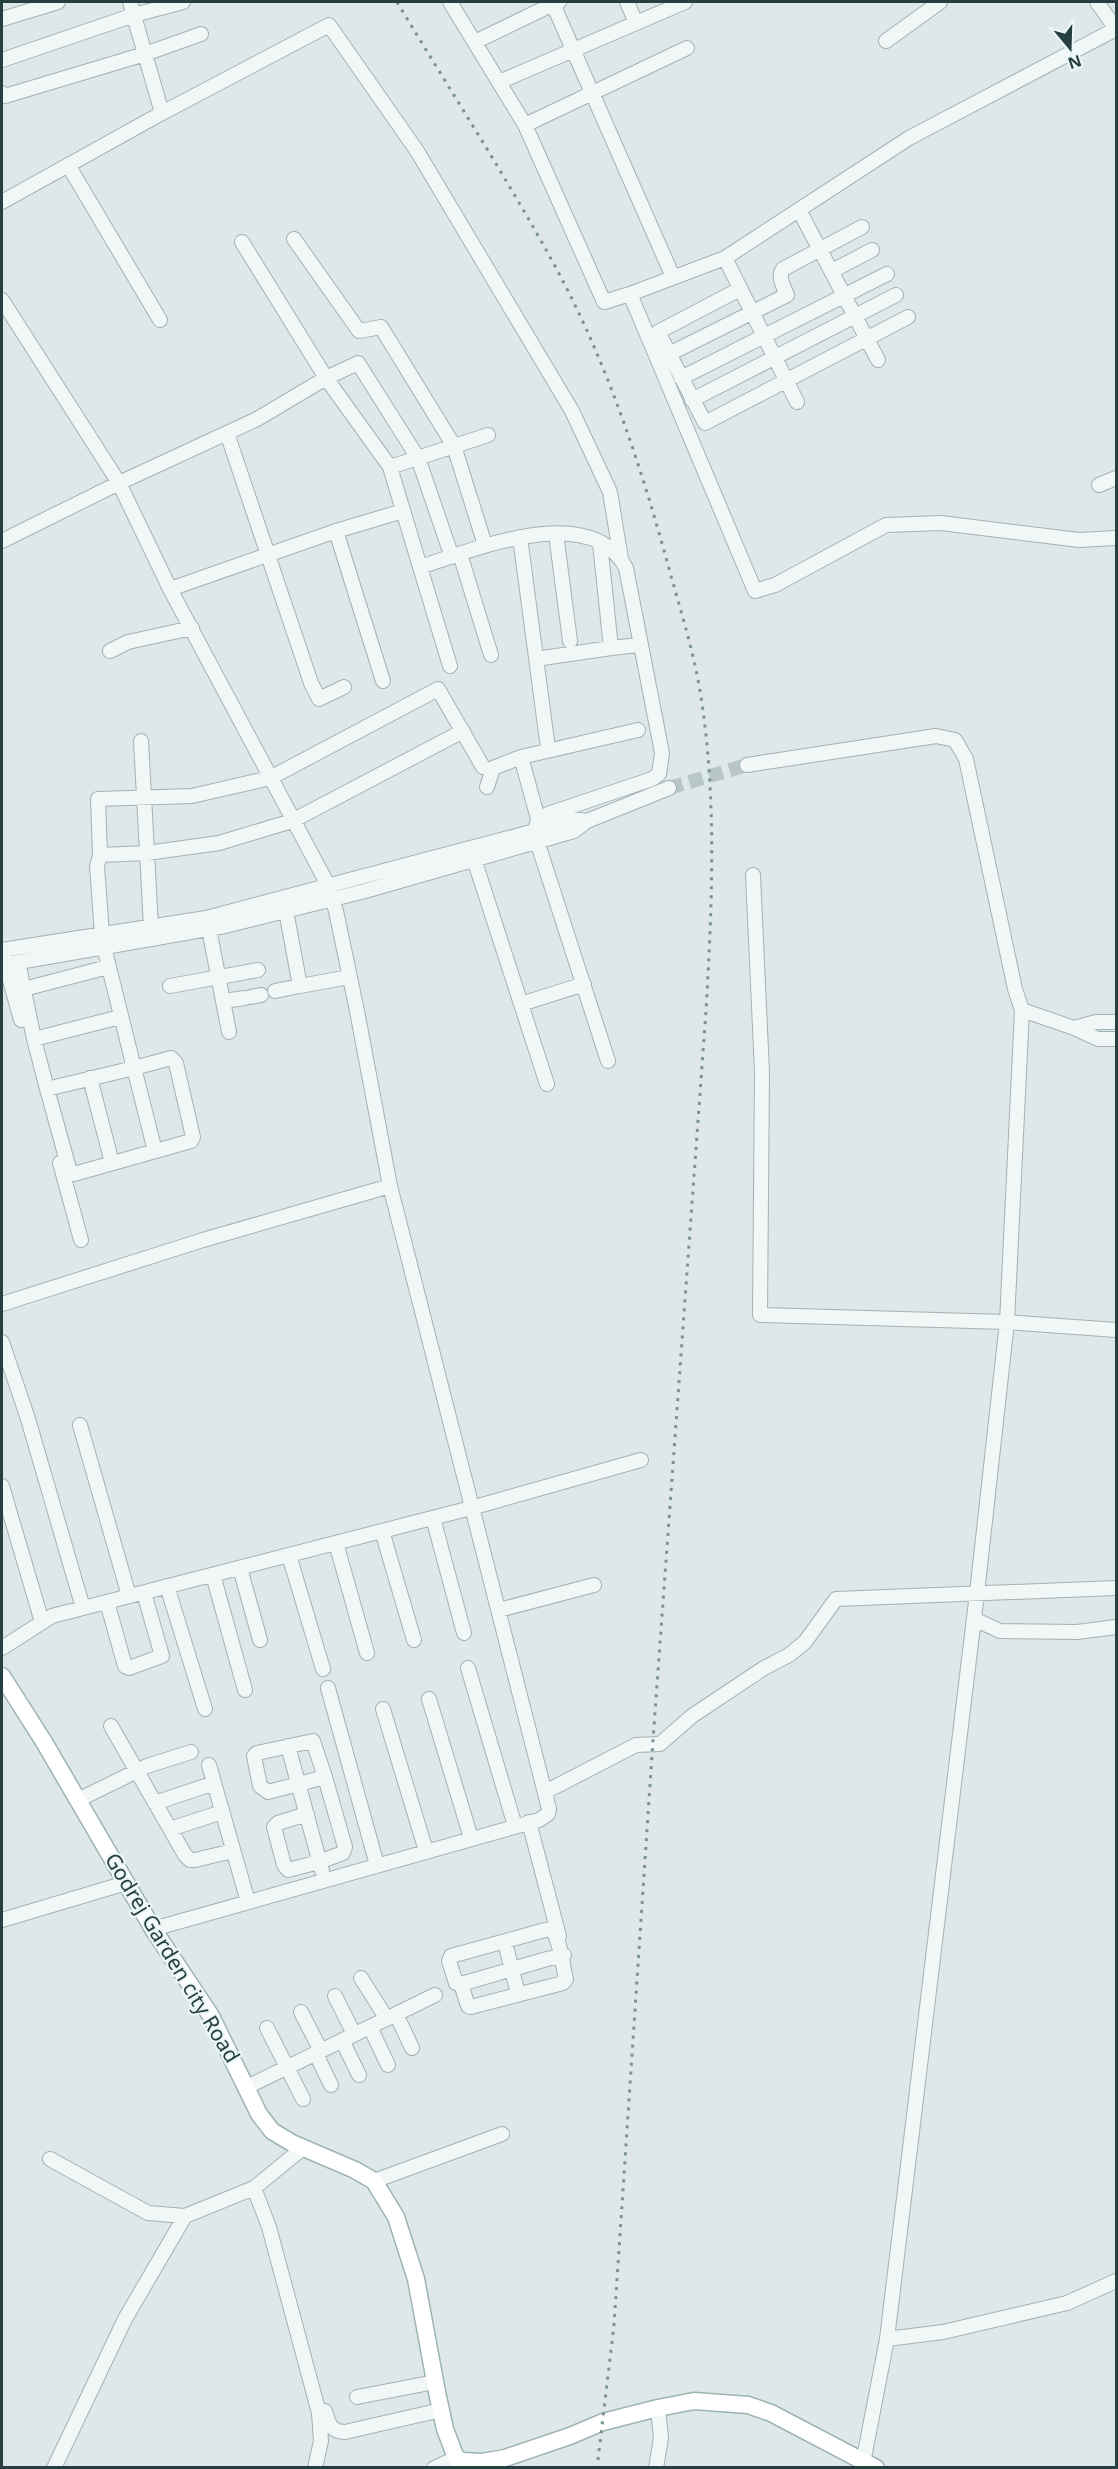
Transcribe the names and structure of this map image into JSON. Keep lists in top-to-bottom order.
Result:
{
  "streets": {
    "main road": ["Godrej Garden city Road"]
  },
  "north": "bottom"
}
